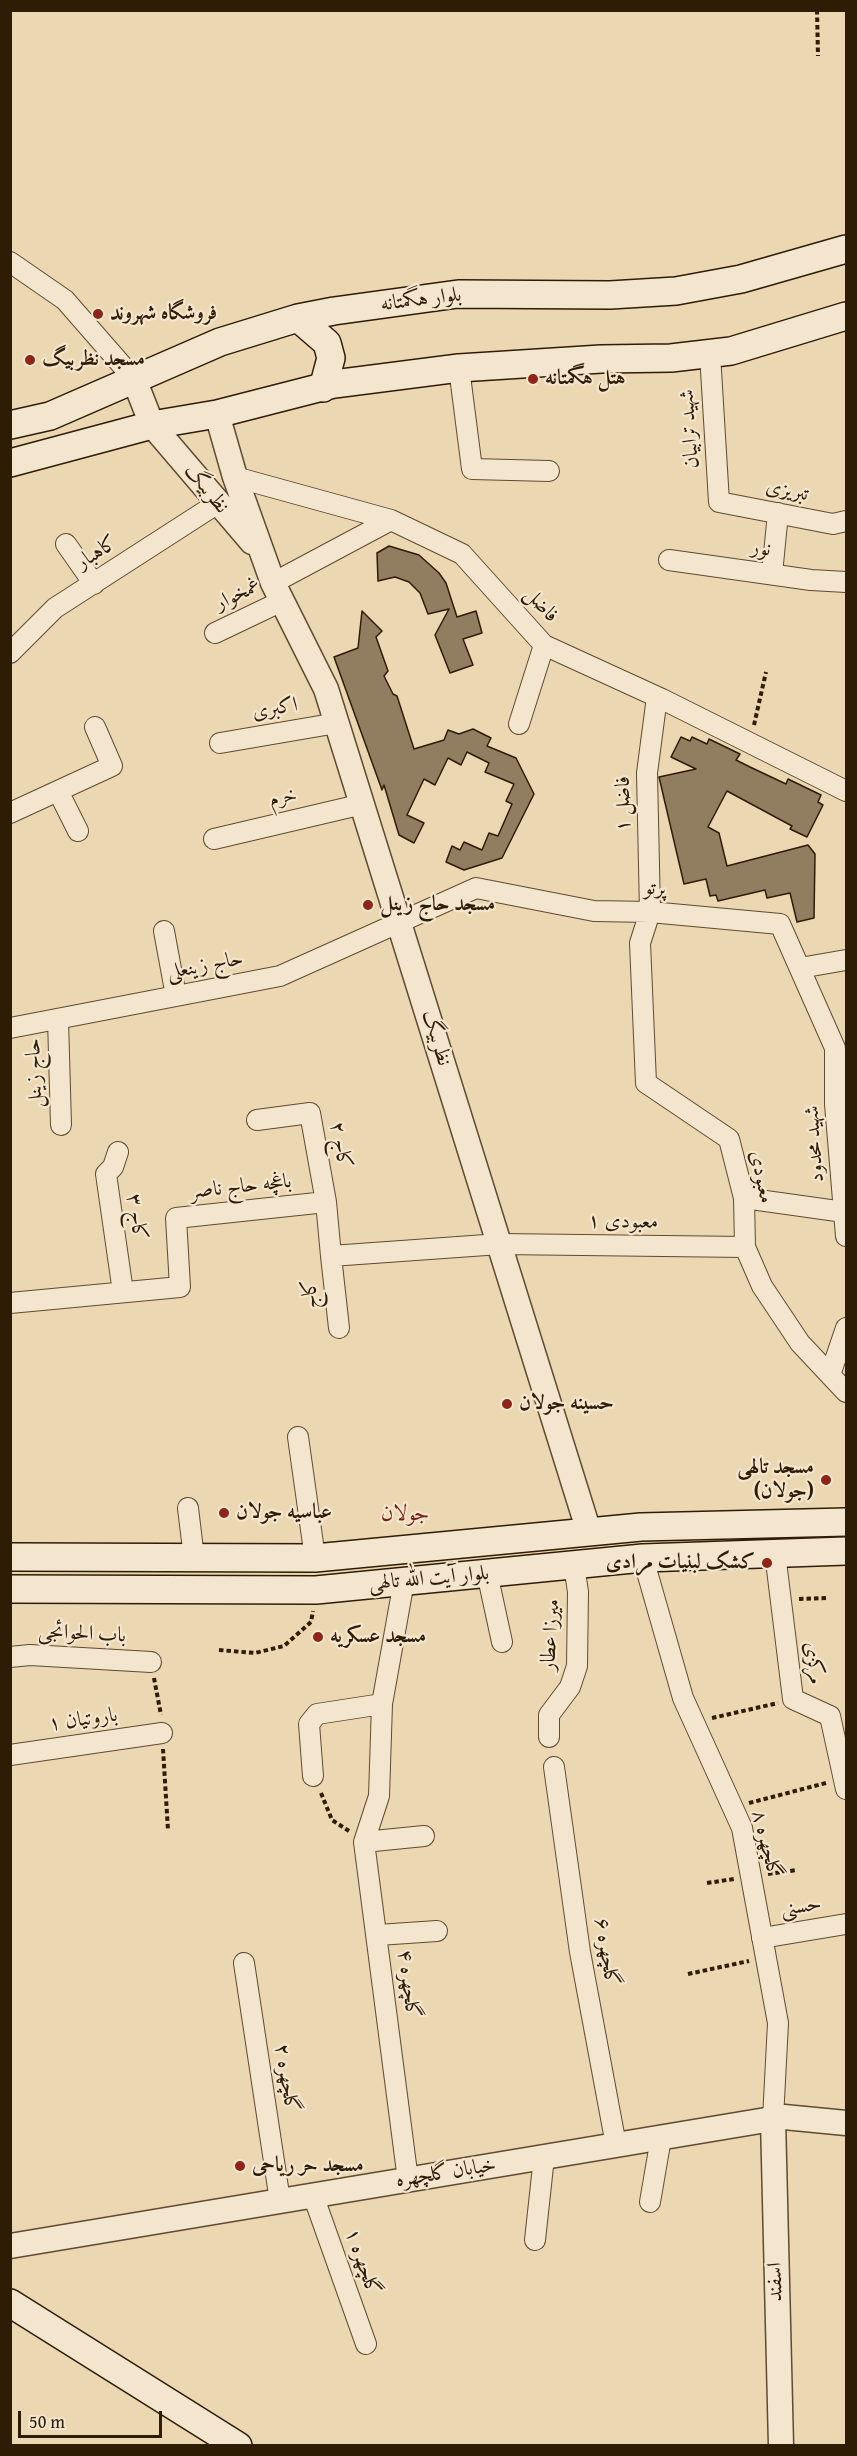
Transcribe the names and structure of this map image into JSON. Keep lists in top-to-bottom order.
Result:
{
  "streets": {
    "main road": ["بلوار هگمتانه", "بلوار آیت الله تالهی"],
    "street": [
      "شهید ترابیان",
      "نظربیگ",
      "تبریزی",
      "نور",
      "کاهبار",
      "غمخوار",
      "فاضل",
      "اکبری",
      "خرم",
      "فاضل ۱",
      "پرتو",
      "حاج زینعلی",
      "حاج زینل",
      "شهید محدود",
      "کاج ۲",
      "معبودی",
      "باغچه حاج ناصر",
      "کاج ۳",
      "معبودی ۱",
      "کاج",
      "باب الحوائجی",
      "میرزا عطار",
      "مرکزی",
      "۱ باروتیان",
      "گلچهره ۸",
      "حسنی",
      "گلچهره ۶",
      "گلچهره ۴",
      "گلچهره ۲",
      "خیابان گلچهره",
      "گلچهره ۱",
      "اسفند"
    ]
  },
  "crossings": [
    ["بلوار هگمتانه", "نظربیگ"],
    ["شهید ترابیان", "تبریزی"],
    ["نظربیگ", "کاهبار"],
    ["نظربیگ", "غمخوار"],
    ["نظربیگ", "فاضل"],
    ["نظربیگ", "اکبری"],
    ["نظربیگ", "خرم"],
    ["نظربیگ", "پرتو"],
    ["نظربیگ", "حاج زینعلی"],
    ["نظربیگ", "معبودی ۱"],
    ["نظربیگ", "بلوار آیت الله تالهی"],
    ["غمخوار", "فاضل"],
    ["فاضل", "فاضل ۱"],
    ["فاضل ۱", "پرتو"],
    ["فاضل ۱", "معبودی"],
    ["پرتو", "حاج زینعلی"],
    ["پرتو", "شهید محدود"],
    ["پرتو", "معبودی"],
    ["حاج زینعلی", "حاج زینل"],
    ["کاج ۲", "باغچه حاج ناصر"],
    ["معبودی", "معبودی ۱"],
    ["باغچه حاج ناصر", "کاج ۳"],
    ["بلوار آیت الله تالهی", "میرزا عطار"],
    ["بلوار آیت الله تالهی", "مرکزی"],
    ["بلوار آیت الله تالهی", "گلچهره ۸"],
    ["بلوار آیت الله تالهی", "گلچهره ۴"],
    ["گلچهره ۸", "حسنی"],
    ["گلچهره ۸", "خیابان گلچهره"],
    ["گلچهره ۸", "اسفند"],
    ["گلچهره ۶", "خیابان گلچهره"],
    ["گلچهره ۴", "خیابان گلچهره"],
    ["گلچهره ۲", "خیابان گلچهره"],
    ["خیابان گلچهره", "گلچهره ۱"],
    ["خیابان گلچهره", "اسفند"]
  ],
  "districts": ["جولان"],
  "places": [
    "فروشگاه شهروند",
    "مسجد نظربیگ",
    "هتل هگمتانه",
    "مسجد حاج زینل",
    "حسینه جولان",
    "مسجد تالهی (جولان)",
    "عباسیه جولان",
    "کشک لبنیات مرادی",
    "مسجد عسکریه",
    "مسجد حر ریاحی"
  ],
  "scale_bar": "50 m"
}
